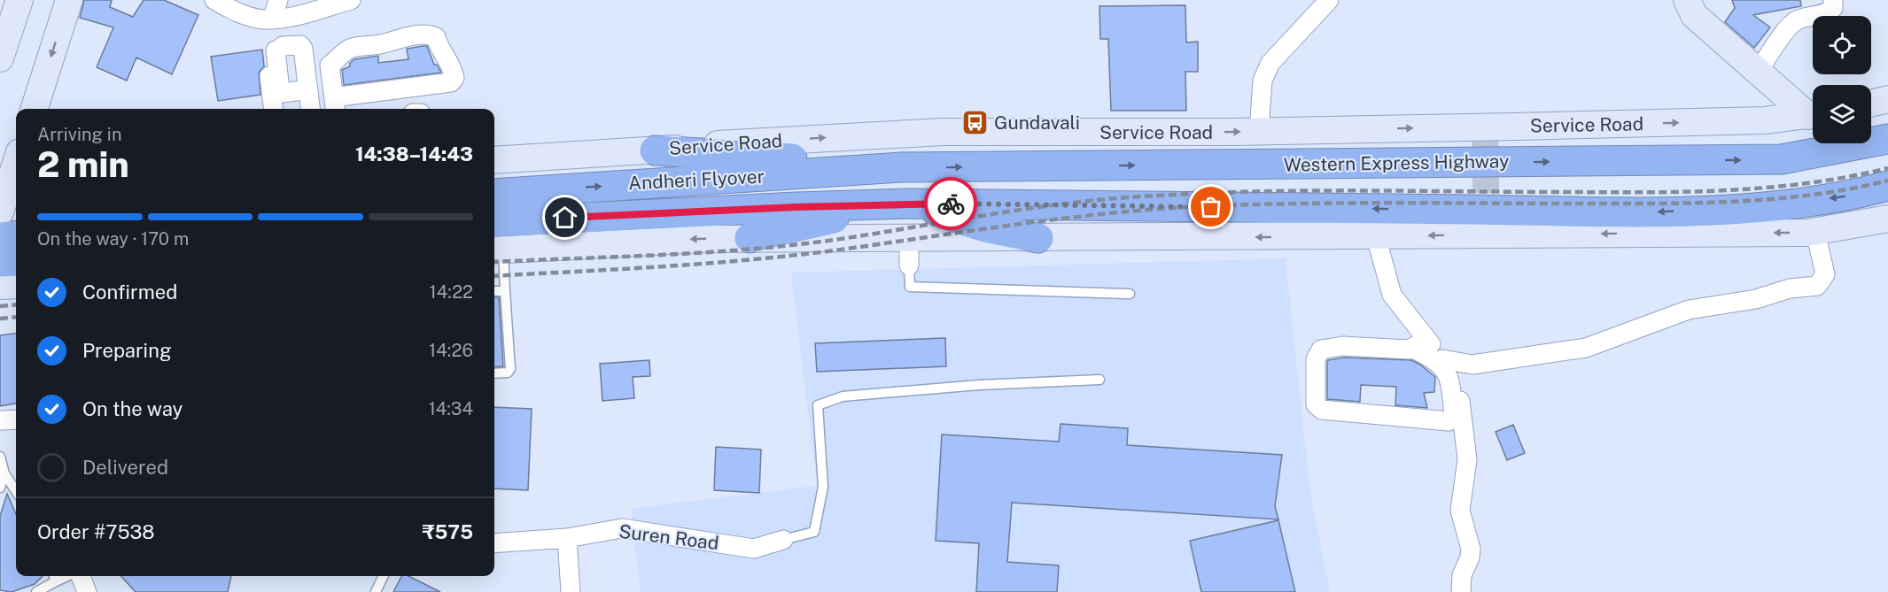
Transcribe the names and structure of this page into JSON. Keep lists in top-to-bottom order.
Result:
{
  "streets": {
    "highway": ["Western Express Highway", "Andheri Flyover"],
    "street": ["Service Road", "Suren Road"]
  },
  "crossings": [
    ["Western Express Highway", "Andheri Flyover"]
  ],
  "places": {
    "bus stop": ["Gundavali"]
  },
  "page": {
    "heading": ["2 min", "Arriving in", "14:38–14:43"],
    "panel": ["Order #7538", "₹575"],
    "bar": "On the way · 170 m",
    "list": [
      ["Confirmed", "14:22"],
      ["Preparing", "14:26"],
      ["On the way", "14:34"],
      "Delivered"
    ]
  }
}
